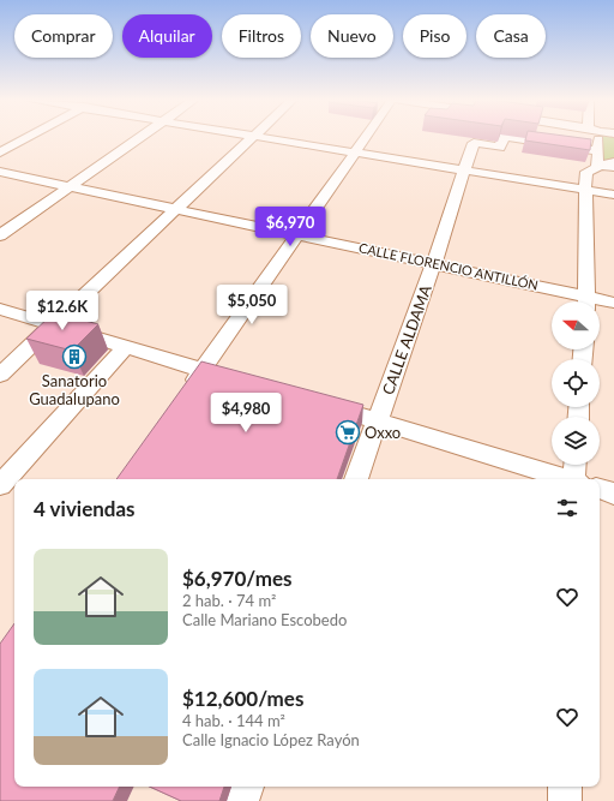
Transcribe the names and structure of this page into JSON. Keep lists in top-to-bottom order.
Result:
{
  "streets": {
    "street": ["CALLE FLORENCIO ANTILLÓN", "CALLE ALDAMA"]
  },
  "crossings": [
    ["CALLE FLORENCIO ANTILLÓN", "CALLE ALDAMA"]
  ],
  "places": {
    "building": ["Sanatorio Guadalupano"],
    "supermarket": ["Oxxo"]
  },
  "north": "left",
  "page": {
    "chip": [
      "Comprar",
      "Alquilar",
      "Filtros",
      "Nuevo",
      "Piso",
      "Casa"
    ],
    "price": [
      "$6,970",
      "$5,050",
      "$12.6K",
      "$4,980"
    ],
    "heading": "4 viviendas",
    "list": [
      {
        "name": "$6,970/mes",
        "note": "2 hab. · 74 m² · Calle Mariano Escobedo"
      },
      {
        "name": "$12,600/mes",
        "note": "4 hab. · 144 m² · Calle Ignacio López Rayón"
      }
    ]
  }
}
